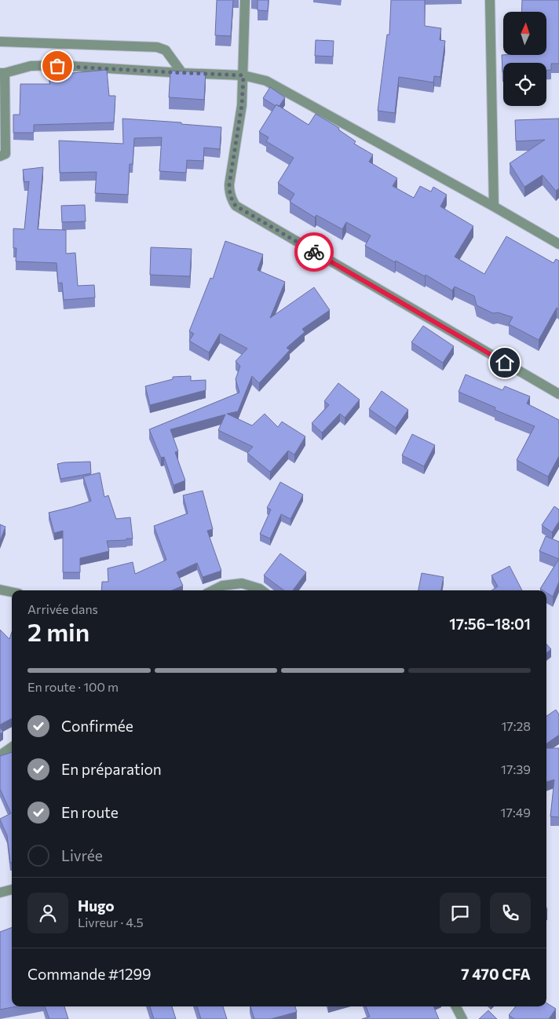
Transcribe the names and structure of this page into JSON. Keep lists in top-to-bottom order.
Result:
{
  "north": "top",
  "page": {
    "heading": ["2 min", "Arrivée dans", "17:56–18:01"],
    "panel": [
      "Hugo",
      "Livreur · 4.5",
      "Commande #1299",
      "7 470 CFA"
    ],
    "bar": "En route · 100 m",
    "list": [
      ["Confirmée", "17:28"],
      ["En préparation", "17:39"],
      ["En route", "17:49"],
      "Livrée"
    ]
  }
}
